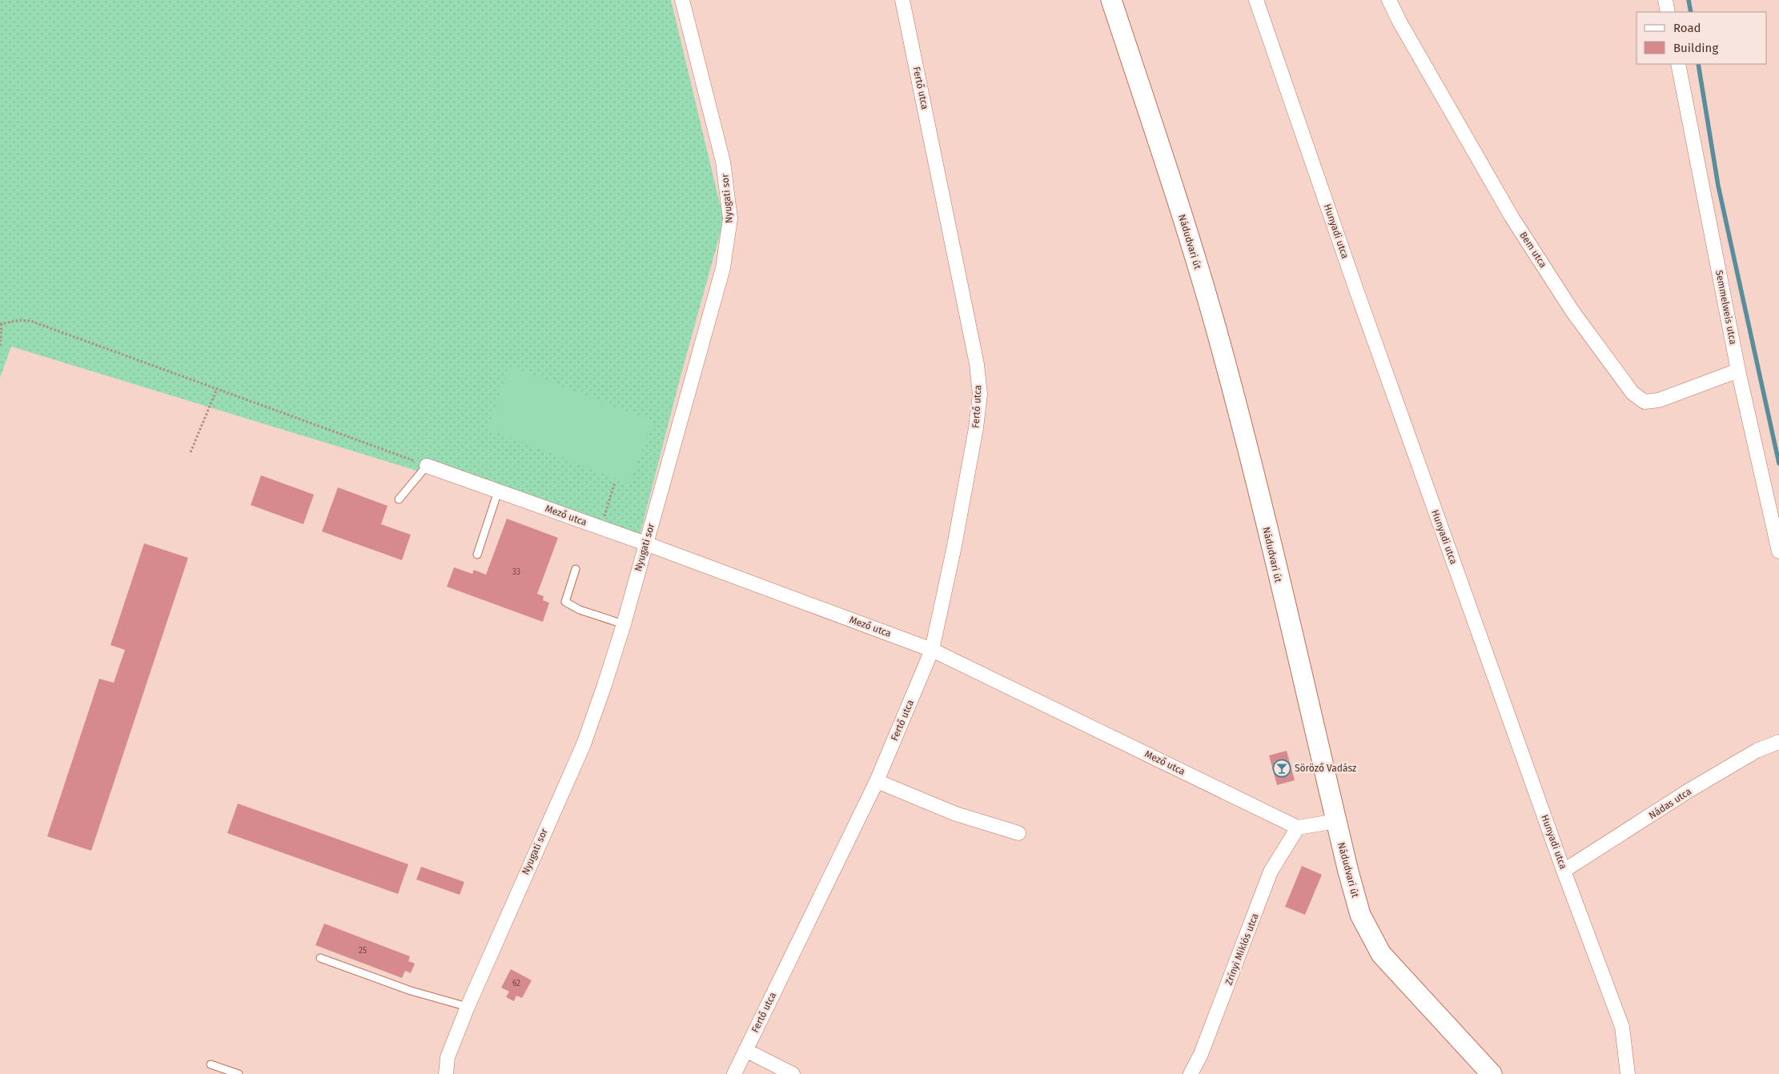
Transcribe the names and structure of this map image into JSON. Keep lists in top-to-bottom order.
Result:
{
  "streets": {
    "main road": ["Nádudvari út"],
    "street": [
      "Fertő utca",
      "Nyugati sor",
      "Hunyadi utca",
      "Bem utca",
      "Semmelweis utca",
      "Mező utca",
      "Nádas utca",
      "Zrínyi Miklós utca"
    ]
  },
  "crossings": [
    ["Fertő utca", "Mező utca"],
    ["Nyugati sor", "Mező utca"],
    ["Hunyadi utca", "Nádas utca"],
    ["Bem utca", "Semmelweis utca"],
    ["Mező utca", "Zrínyi Miklós utca"]
  ],
  "places": {
    "bar": ["Söröző Vadász"]
  },
  "house_numbers": ["33", "25", "62"],
  "legend": ["Road", "Building"]
}
